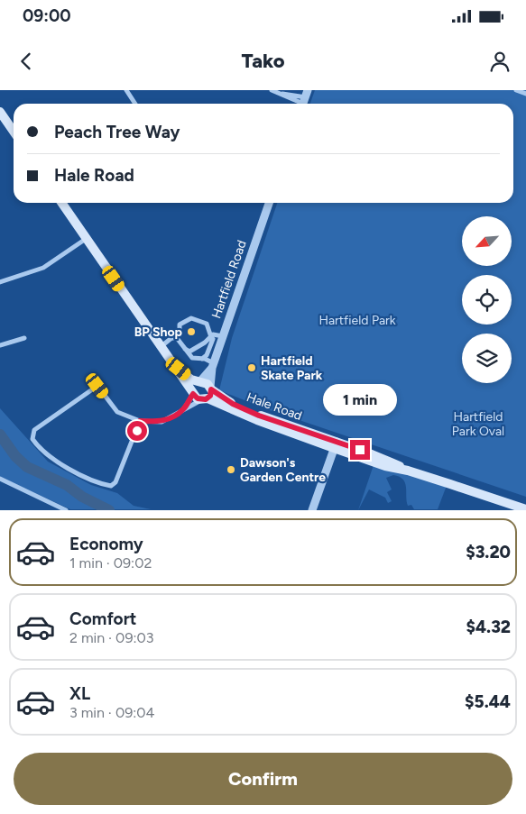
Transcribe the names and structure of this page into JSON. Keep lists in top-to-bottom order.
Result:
{
  "streets": {
    "main road": ["Hale Road"],
    "street": ["Hartfield Road"]
  },
  "crossings": [
    ["Hartfield Road", "Hale Road"]
  ],
  "parks": ["Hartfield Park", "Hartfield Park Oval"],
  "places": ["BP Shop", "Hartfield Skate Park", "Dawson's Garden Centre"],
  "north": "bottom left",
  "page": {
    "status": "09:00",
    "header": "Tako",
    "banner": ["Peach Tree Way", "Hale Road"],
    "bubble": "1 min",
    "list": [
      {
        "name": "Economy",
        "note": "1 min · 09:02",
        "value": "$3.20"
      },
      {
        "name": "Comfort",
        "note": "2 min · 09:03",
        "value": "$4.32"
      },
      {
        "name": "XL",
        "note": "3 min · 09:04",
        "value": "$5.44"
      }
    ],
    "buttons": "Confirm"
  }
}
